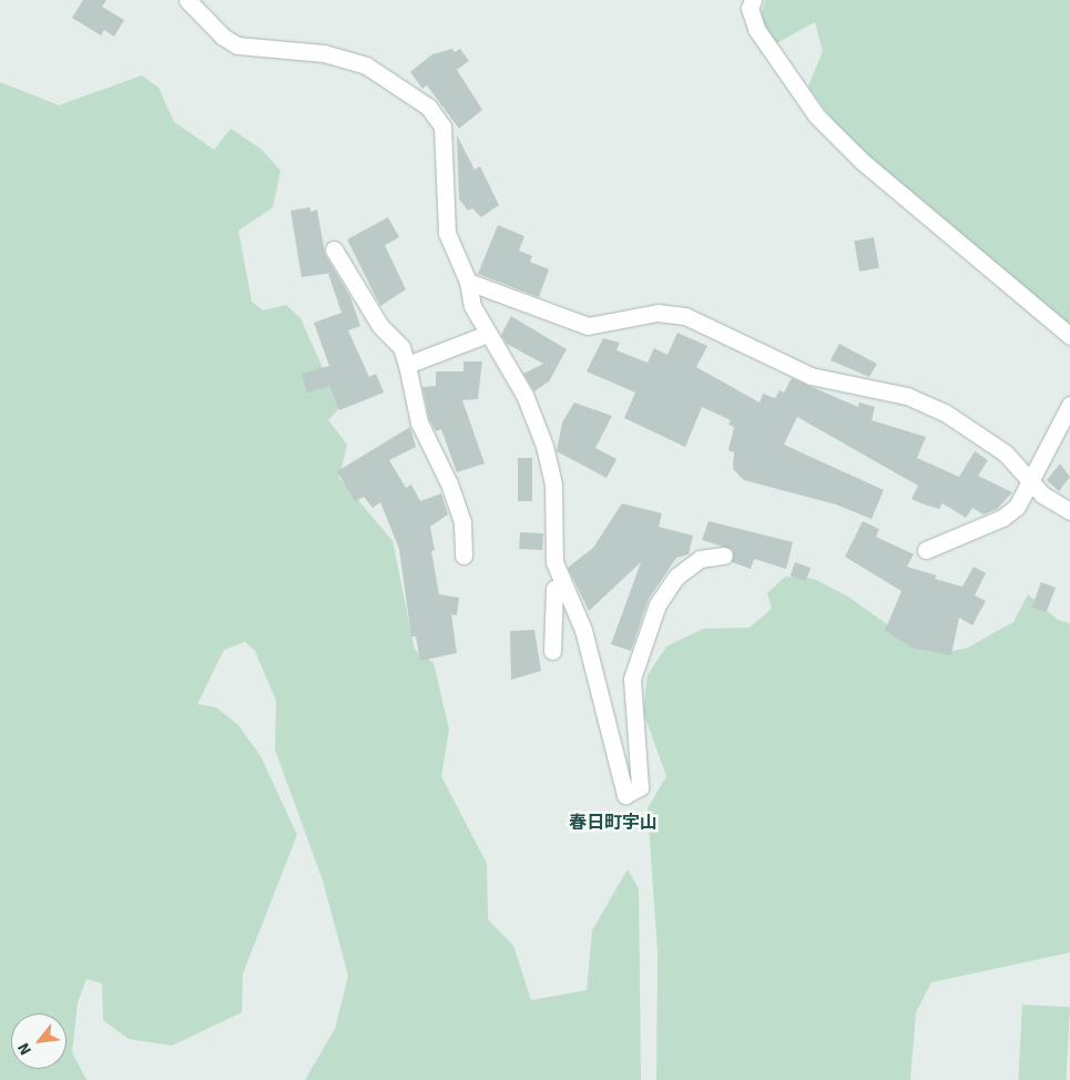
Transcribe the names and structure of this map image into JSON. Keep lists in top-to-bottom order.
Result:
{
  "districts": ["春日町宇山"],
  "north": "bottom left"
}
